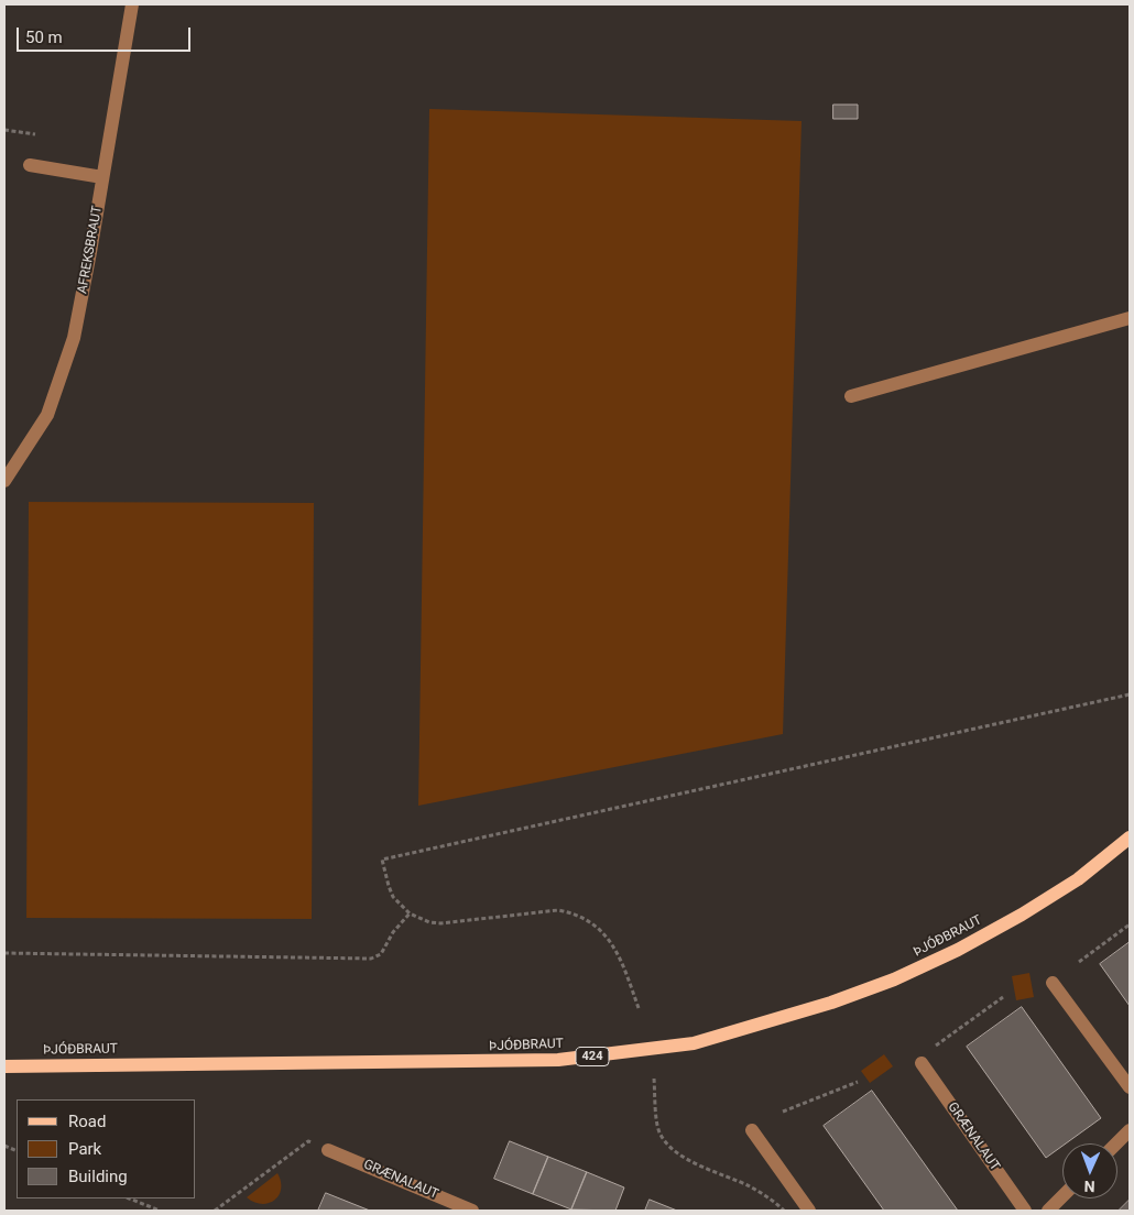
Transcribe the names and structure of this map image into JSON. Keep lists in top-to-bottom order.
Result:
{
  "streets": {
    "main road": ["ÞJÓÐBRAUT", "424"],
    "street": ["AFREKSBRAUT", "GRÆNALAUT"]
  },
  "legend": ["Road", "Park", "Building"],
  "scale_bar": "50 m",
  "north": "bottom"
}
